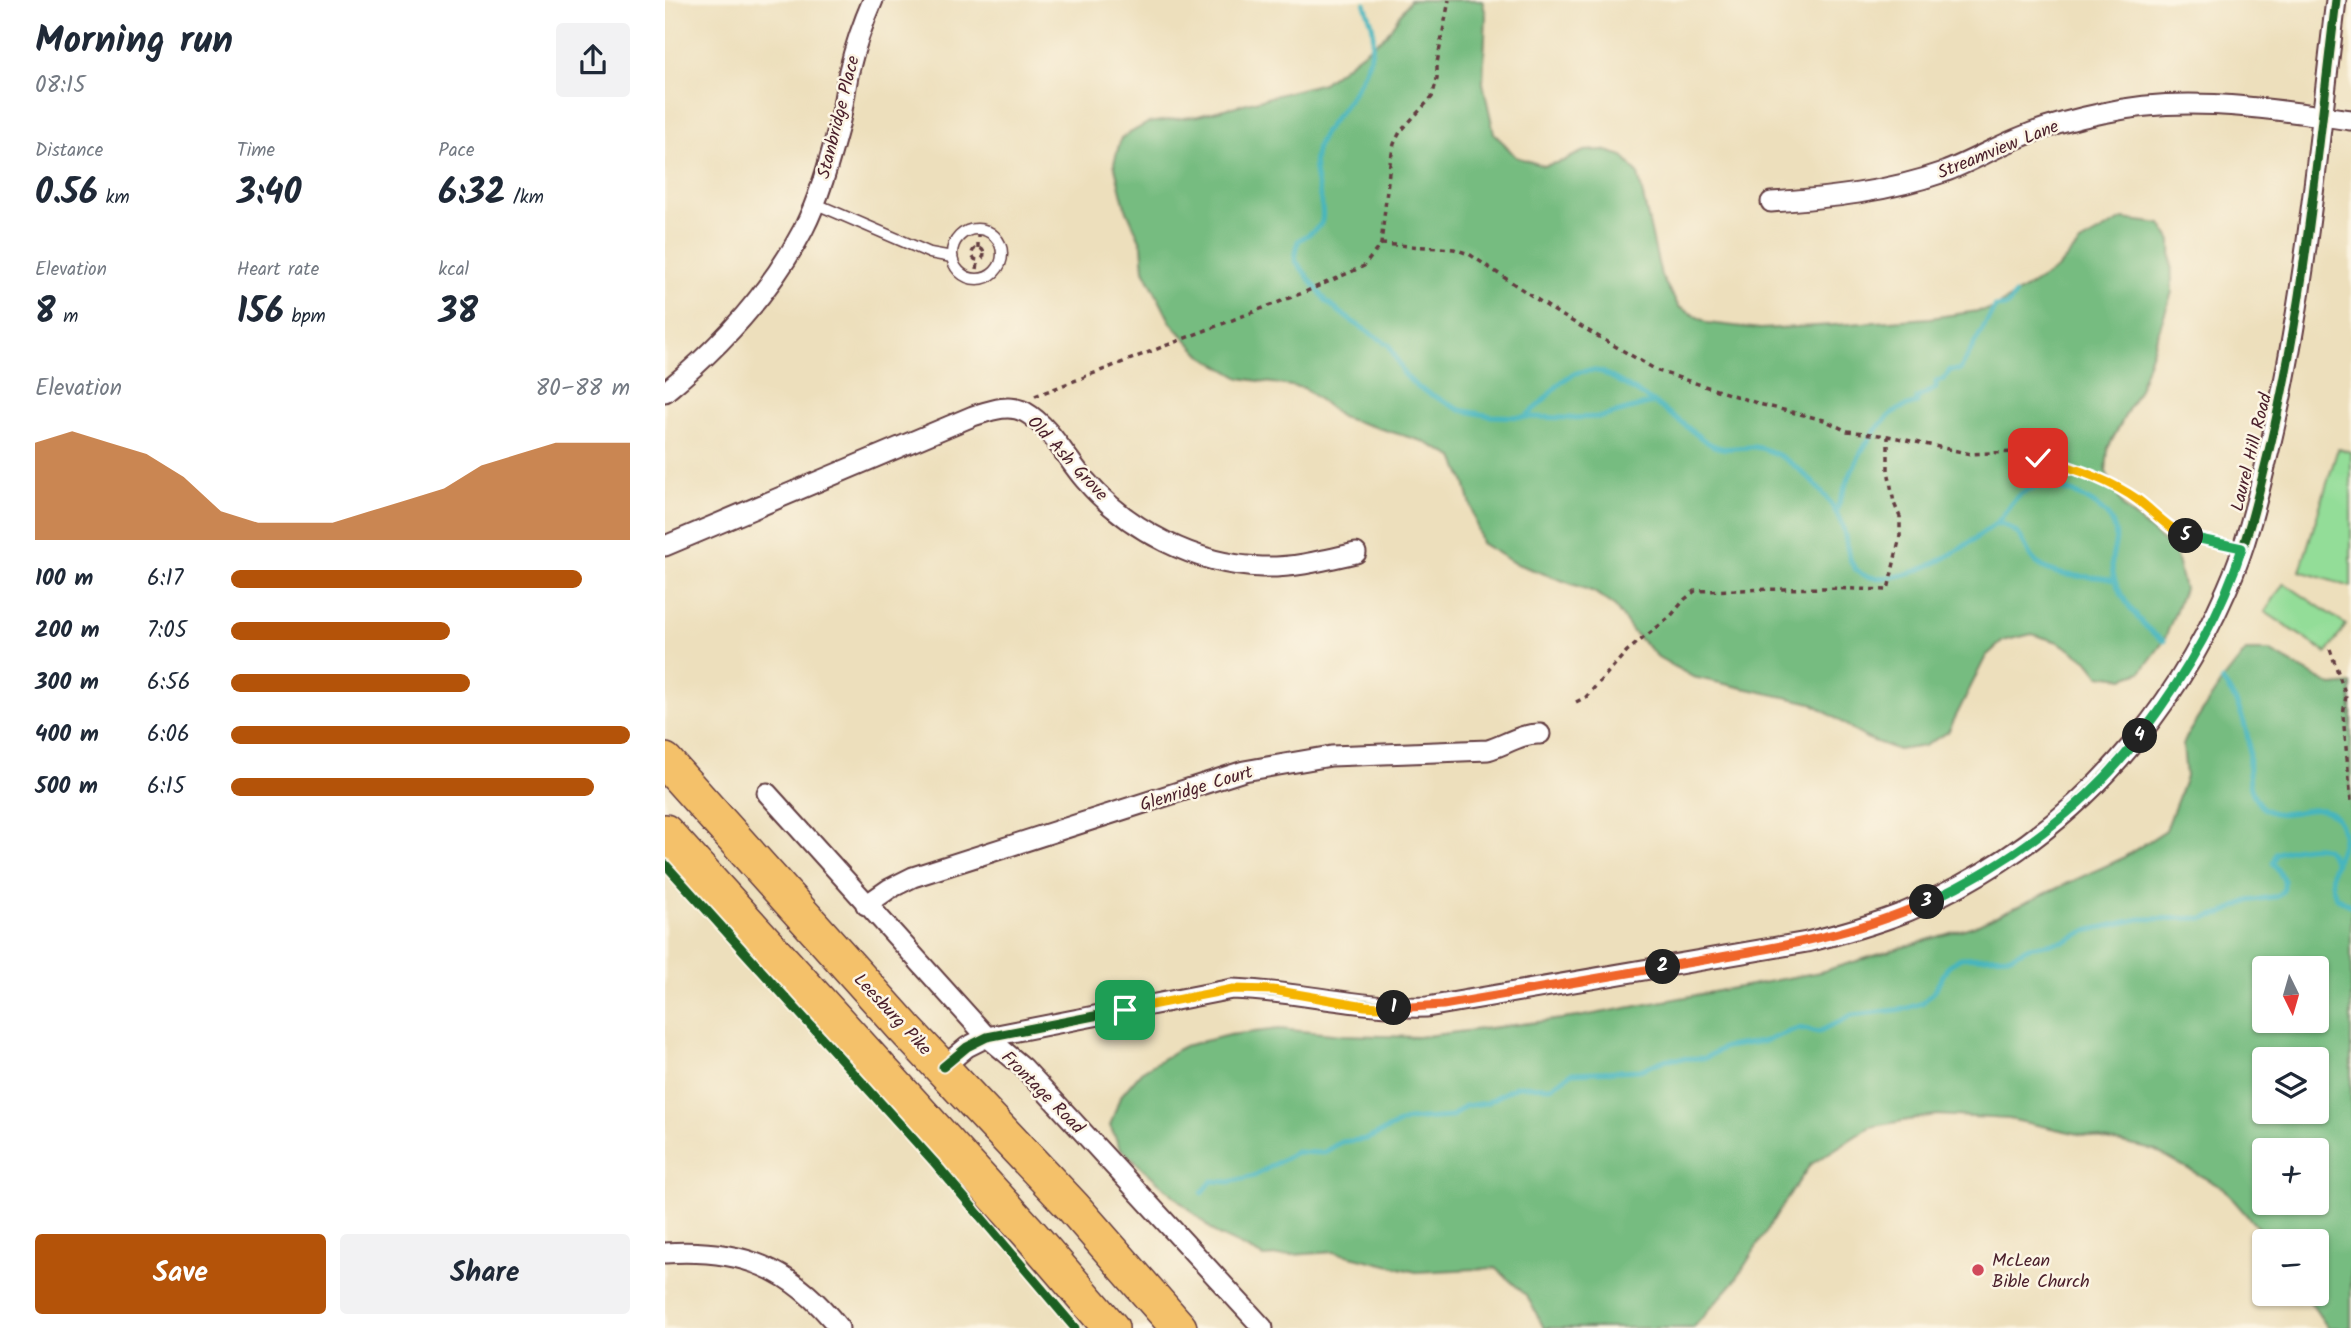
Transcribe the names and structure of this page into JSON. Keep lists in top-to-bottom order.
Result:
{
  "streets": {
    "highway": ["Leesburg Pike"],
    "street": [
      "Stanbridge Place",
      "Streamview Lane",
      "Laurel Hill Road",
      "Old Ash Grove",
      "Glenridge Court",
      "Frontage Road"
    ]
  },
  "crossings": [
    ["Streamview Lane", "Laurel Hill Road"],
    ["Laurel Hill Road", "Leesburg Pike"],
    ["Laurel Hill Road", "Frontage Road"],
    ["Glenridge Court", "Frontage Road"]
  ],
  "places": ["McLean Bible Church"],
  "north": "bottom",
  "page": {
    "heading": ["Morning run", "08:15"],
    "stats": [
      ["Distance", "0.56 km"],
      ["Time", "3:40"],
      ["Pace", "6:32 /km"],
      ["Elevation", "8 m"],
      ["Heart rate", "156 bpm"],
      ["kcal", "38"]
    ],
    "chart": ["Elevation", "80–88 m"],
    "pins": [
      "5",
      "4",
      "3",
      "2",
      "1"
    ],
    "list": [
      {
        "name": "100 m",
        "note": "6:17"
      },
      {
        "name": "200 m",
        "note": "7:05"
      },
      {
        "name": "300 m",
        "note": "6:56"
      },
      {
        "name": "400 m",
        "note": "6:06"
      },
      {
        "name": "500 m",
        "note": "6:15"
      }
    ],
    "map_buttons": ["+", "−"],
    "buttons": ["Save", "Share"]
  }
}
